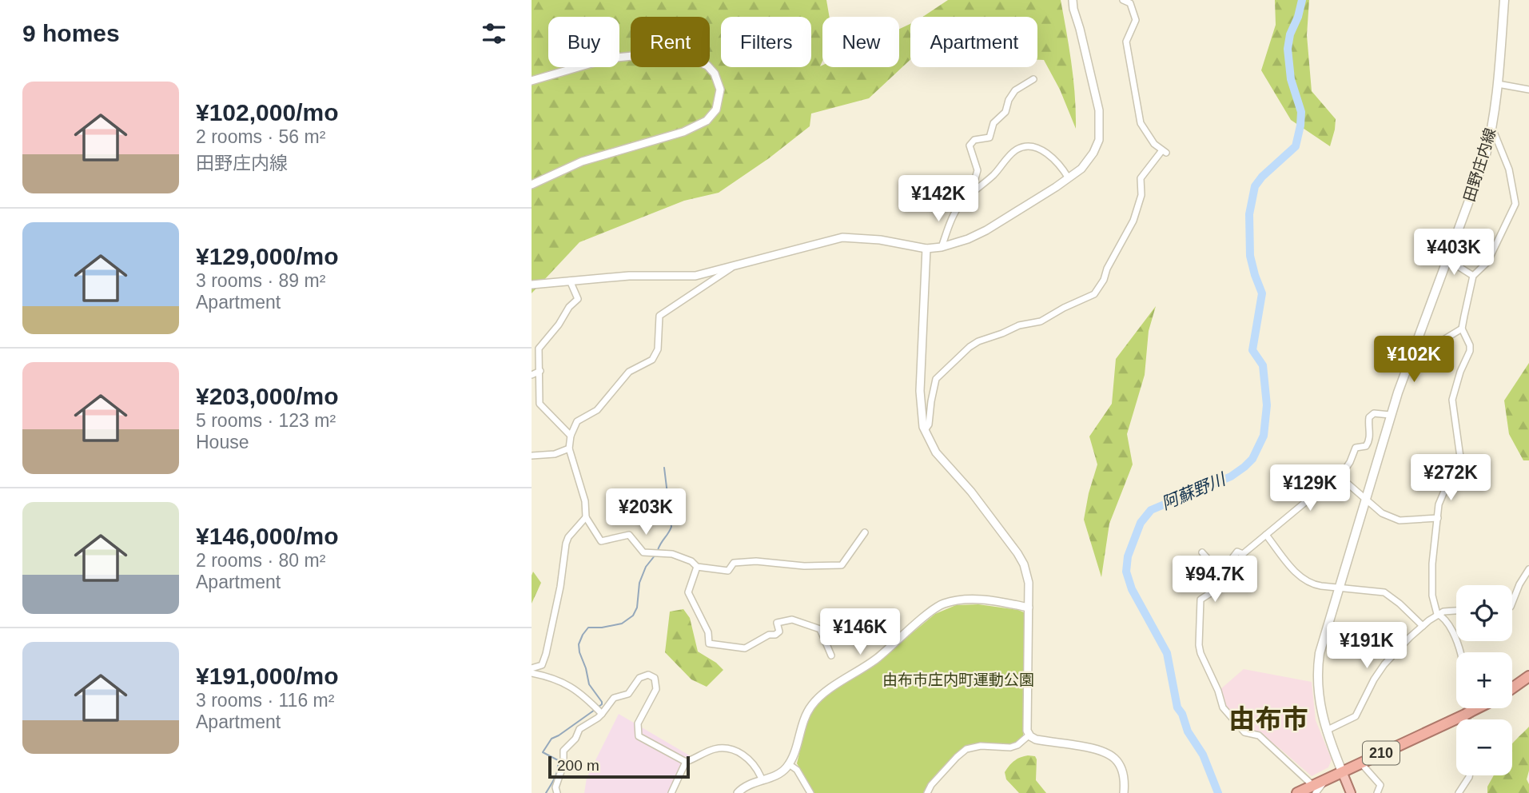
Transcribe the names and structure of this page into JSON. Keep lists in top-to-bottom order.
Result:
{
  "streets": {
    "highway": ["210"],
    "main road": ["田野庄内線"]
  },
  "crossings": [
    ["田野庄内線", "210"]
  ],
  "districts": ["由布市"],
  "water": ["阿蘇野川"],
  "parks": ["由布市庄内町運動公園"],
  "scale_bar": "200 m",
  "page": {
    "heading": "9 homes",
    "chip": [
      "Buy",
      "Rent",
      "Filters",
      "New",
      "Apartment"
    ],
    "list": [
      {
        "name": "¥102,000/mo",
        "note": "2 rooms · 56 m² · 田野庄内線"
      },
      {
        "name": "¥129,000/mo",
        "note": "3 rooms · 89 m² · Apartment"
      },
      {
        "name": "¥203,000/mo",
        "note": "5 rooms · 123 m² · House"
      },
      {
        "name": "¥146,000/mo",
        "note": "2 rooms · 80 m² · Apartment"
      },
      {
        "name": "¥191,000/mo",
        "note": "3 rooms · 116 m² · Apartment"
      }
    ],
    "price": [
      "¥142K",
      "¥403K",
      "¥102K",
      "¥272K",
      "¥129K",
      "¥203K",
      "¥94.7K",
      "¥146K",
      "¥191K"
    ],
    "map_buttons": ["+", "−"],
    "scale": "200 m"
  }
}
